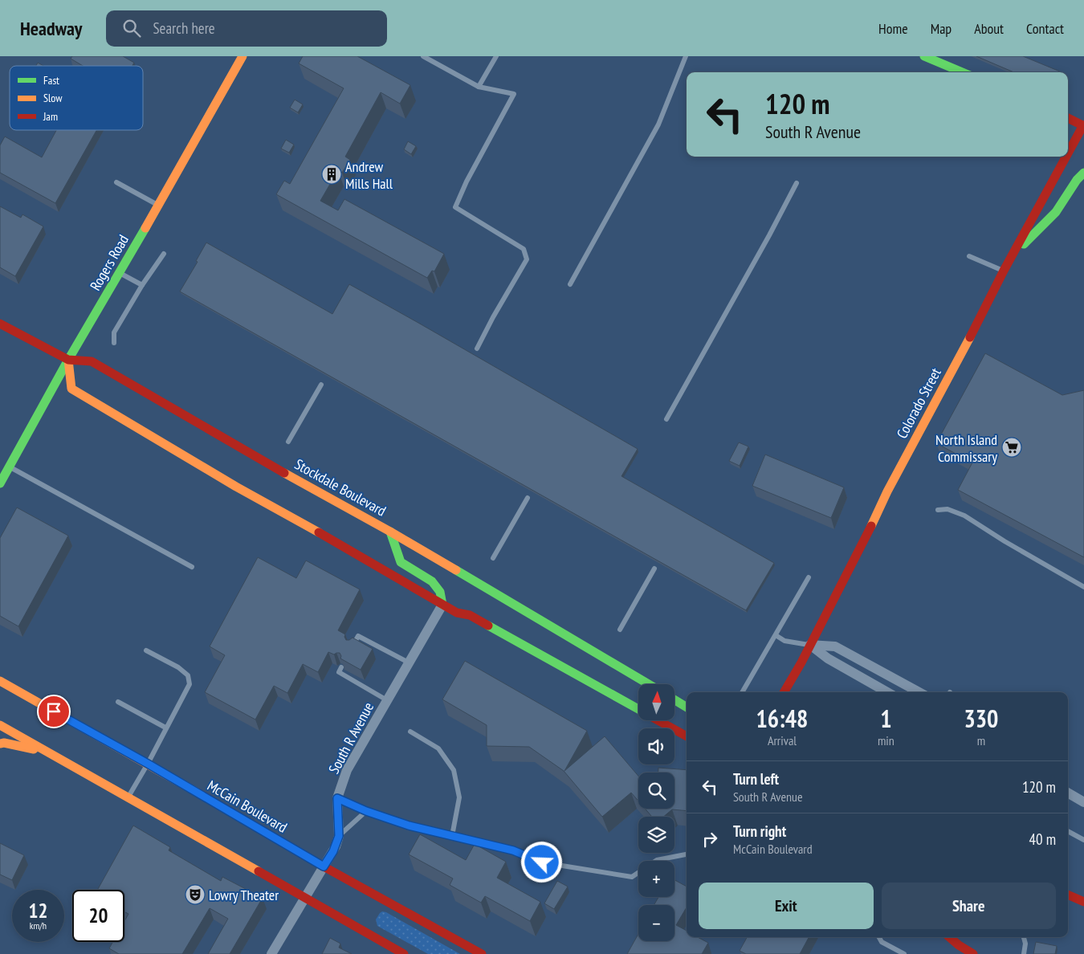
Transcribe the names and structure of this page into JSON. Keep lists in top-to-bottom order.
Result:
{
  "streets": {
    "main road": [
      "Rogers Road",
      "Colorado Street",
      "Stockdale Boulevard",
      "McCain Boulevard"
    ],
    "street": ["South R Avenue"]
  },
  "crossings": [
    ["Rogers Road", "Stockdale Boulevard"],
    ["South R Avenue", "McCain Boulevard"]
  ],
  "places": {
    "building": ["Andrew Mills Hall"],
    "supermarket": ["North Island Commissary"],
    "theatre": ["Lowry Theater"]
  },
  "legend": ["Fast", "Slow", "Jam"],
  "north": "top",
  "page": {
    "header": "Headway",
    "search": "Search here",
    "nav": [
      "Home",
      "Map",
      "About",
      "Contact"
    ],
    "turn": ["120 m", "South R Avenue"],
    "map_buttons": ["+", "−"],
    "eta": [
      "16:48",
      "Arrival",
      "1",
      "min",
      "330",
      "m"
    ],
    "list": [
      {
        "name": "Turn left",
        "note": "South R Avenue",
        "value": "120 m"
      },
      {
        "name": "Turn right",
        "note": "McCain Boulevard",
        "value": "40 m"
      }
    ],
    "buttons": ["Exit", "Share"],
    "speed": "12 km/h",
    "limit": "20"
  }
}
